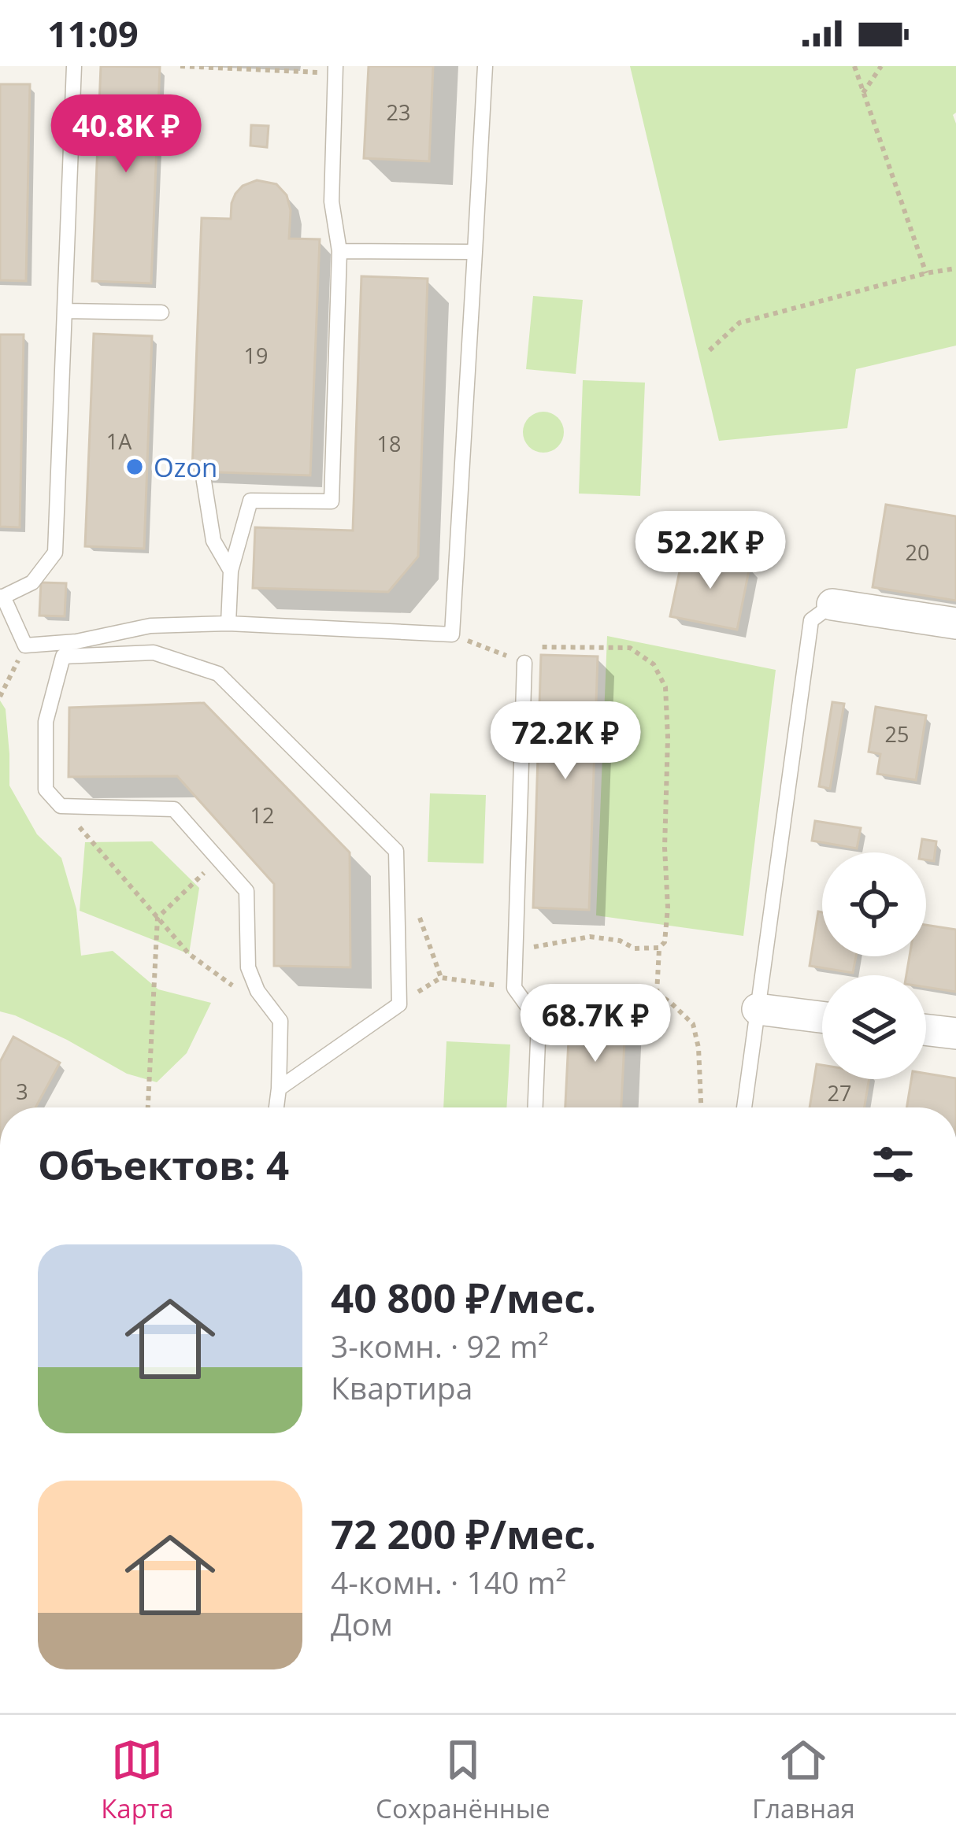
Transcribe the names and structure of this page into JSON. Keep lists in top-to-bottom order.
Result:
{
  "places": ["Ozon"],
  "house_numbers": [
    "23",
    "19",
    "1А",
    "18",
    "20",
    "25",
    "12",
    "3",
    "27"
  ],
  "page": {
    "status": "11:09",
    "price": [
      "40.8K ₽",
      "52.2K ₽",
      "72.2K ₽",
      "68.7K ₽"
    ],
    "heading": "Объектов: 4",
    "list": [
      {
        "name": "40 800 ₽/мес.",
        "note": "3-комн. · 92 m² · Квартира"
      },
      {
        "name": "72 200 ₽/мес.",
        "note": "4-комн. · 140 m² · Дом"
      }
    ],
    "tabs": ["Карта", "Сохранённые", "Главная"]
  }
}
